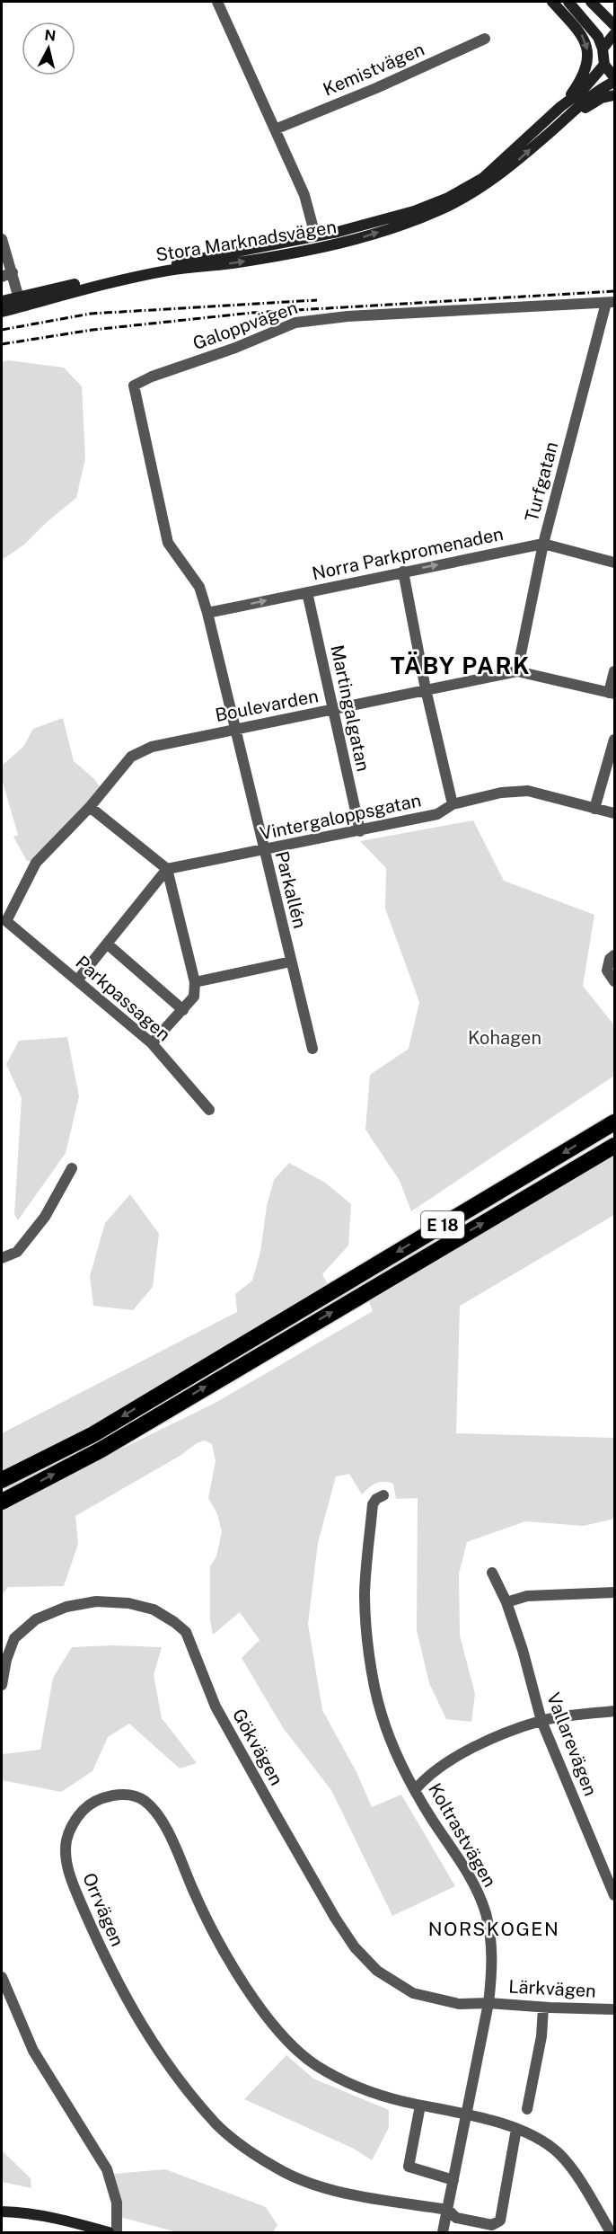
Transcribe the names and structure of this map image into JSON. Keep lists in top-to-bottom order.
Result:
{
  "streets": {
    "highway": ["E 18"],
    "street": [
      "Kemistvägen",
      "Stora Marknadsvägen",
      "Galoppvägen",
      "Turfgatan",
      "Norra Parkpromenaden",
      "Boulevarden",
      "Martingalgatan",
      "Vintergaloppsgatan",
      "Parkallén",
      "Parkpassagen",
      "Vallarevägen",
      "Gökvägen",
      "Koltrastvägen",
      "Orrvägen",
      "Lärkvägen"
    ]
  },
  "crossings": [
    ["Galoppvägen", "Turfgatan"],
    ["Galoppvägen", "Norra Parkpromenaden"],
    ["Galoppvägen", "Parkallén"],
    ["Turfgatan", "Norra Parkpromenaden"],
    ["Turfgatan", "Boulevarden"],
    ["Norra Parkpromenaden", "Martingalgatan"],
    ["Norra Parkpromenaden", "Parkallén"],
    ["Boulevarden", "Martingalgatan"],
    ["Boulevarden", "Parkallén"],
    ["Boulevarden", "Parkpassagen"],
    ["Martingalgatan", "Vintergaloppsgatan"],
    ["Vintergaloppsgatan", "Parkallén"],
    ["Gökvägen", "Koltrastvägen"],
    ["Gökvägen", "Lärkvägen"],
    ["Koltrastvägen", "Orrvägen"],
    ["Koltrastvägen", "Lärkvägen"]
  ],
  "one_way": ["Norra Parkpromenaden"],
  "districts": ["TÄBY PARK", "NORSKOGEN"],
  "parks": ["Kohagen"],
  "north": "top"
}
